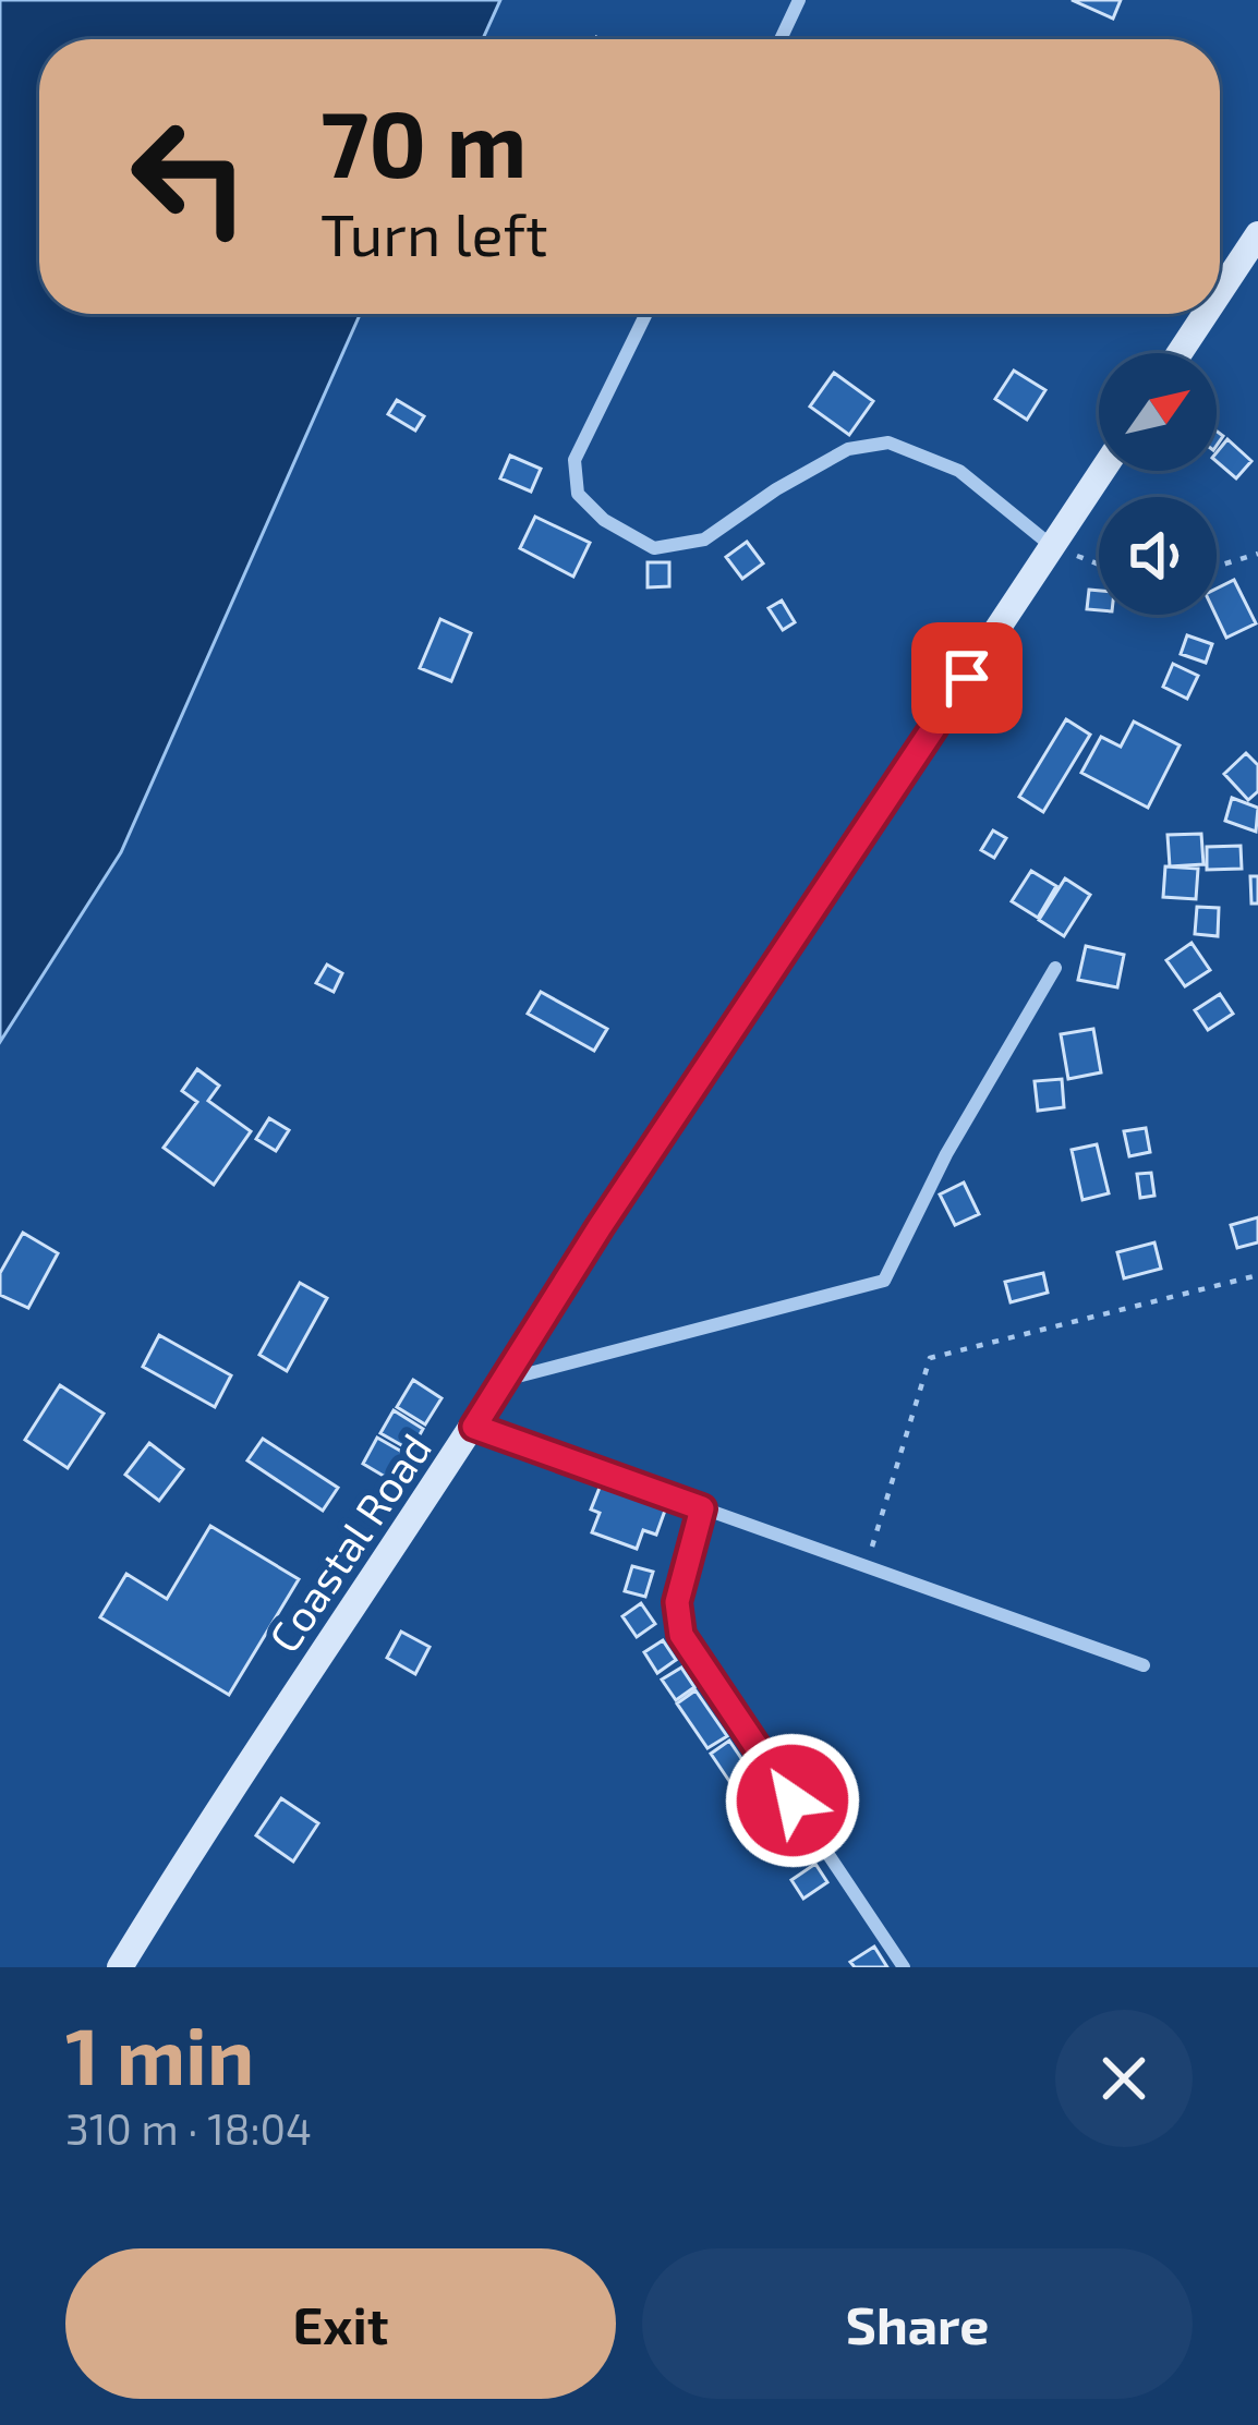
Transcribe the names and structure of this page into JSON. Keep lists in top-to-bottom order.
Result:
{
  "streets": {
    "street": ["Coastal Road"]
  },
  "north": "top right",
  "page": {
    "turn": ["70 m", "Turn left"],
    "heading": ["1 min", "310 m · 18:04"],
    "buttons": ["Exit", "Share"]
  }
}
